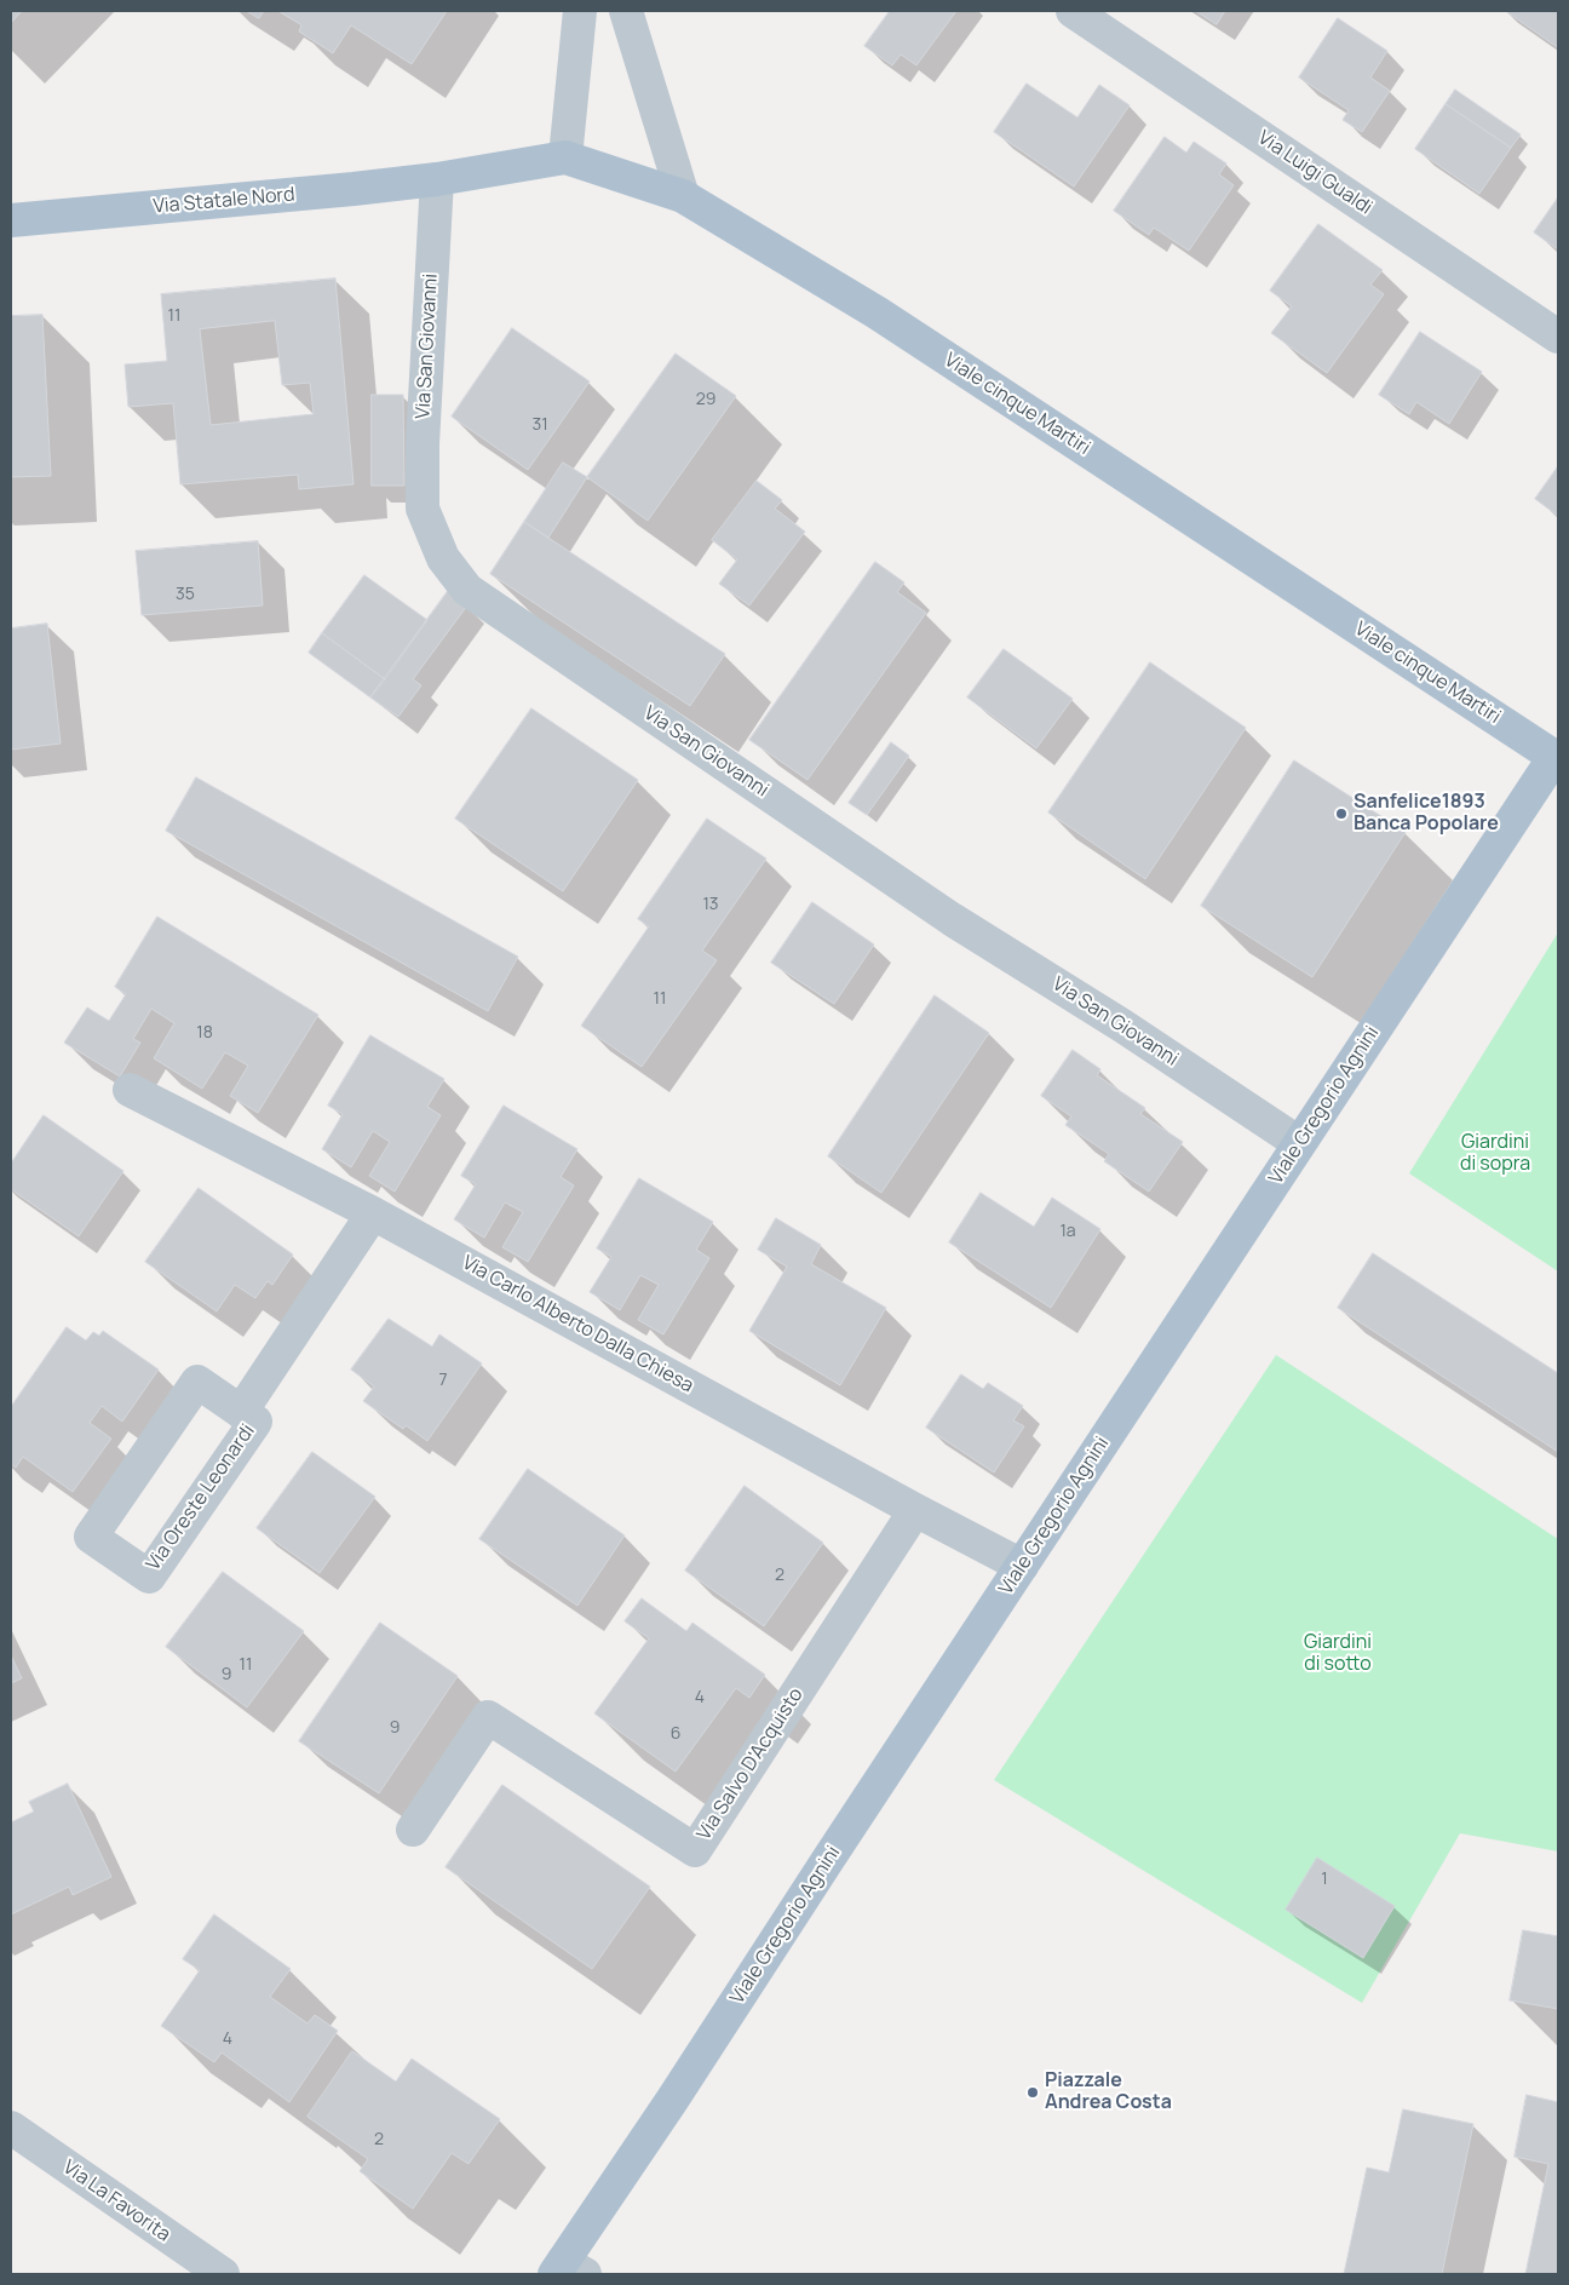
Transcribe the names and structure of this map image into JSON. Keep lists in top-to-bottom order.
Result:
{
  "streets": {
    "main road": ["Via Statale Nord", "Viale cinque Martiri", "Viale Gregorio Agnini"],
    "street": [
      "Via Luigi Gualdi",
      "Via San Giovanni",
      "Via Carlo Alberto Dalla Chiesa",
      "Via Oreste Leonardi",
      "Via Salvo D'Acquisto",
      "Via La Favorita"
    ]
  },
  "crossings": [
    ["Via Statale Nord", "Via San Giovanni"],
    ["Via Statale Nord", "Viale cinque Martiri"],
    ["Via San Giovanni", "Viale cinque Martiri"],
    ["Via San Giovanni", "Viale Gregorio Agnini"],
    ["Viale cinque Martiri", "Viale Gregorio Agnini"],
    ["Viale Gregorio Agnini", "Via Carlo Alberto Dalla Chiesa"],
    ["Via Carlo Alberto Dalla Chiesa", "Via Oreste Leonardi"],
    ["Via Carlo Alberto Dalla Chiesa", "Via Salvo D'Acquisto"]
  ],
  "parks": ["Giardini di sopra", "Giardini di sotto"],
  "places": ["Sanfelice1893 Banca Popolare", "Piazzale Andrea Costa"],
  "house_numbers": [
    "11",
    "29",
    "31",
    "35",
    "13",
    "11",
    "18",
    "1a",
    "7",
    "2",
    "11",
    "9",
    "4",
    "9",
    "6",
    "1",
    "4",
    "2"
  ]
}
